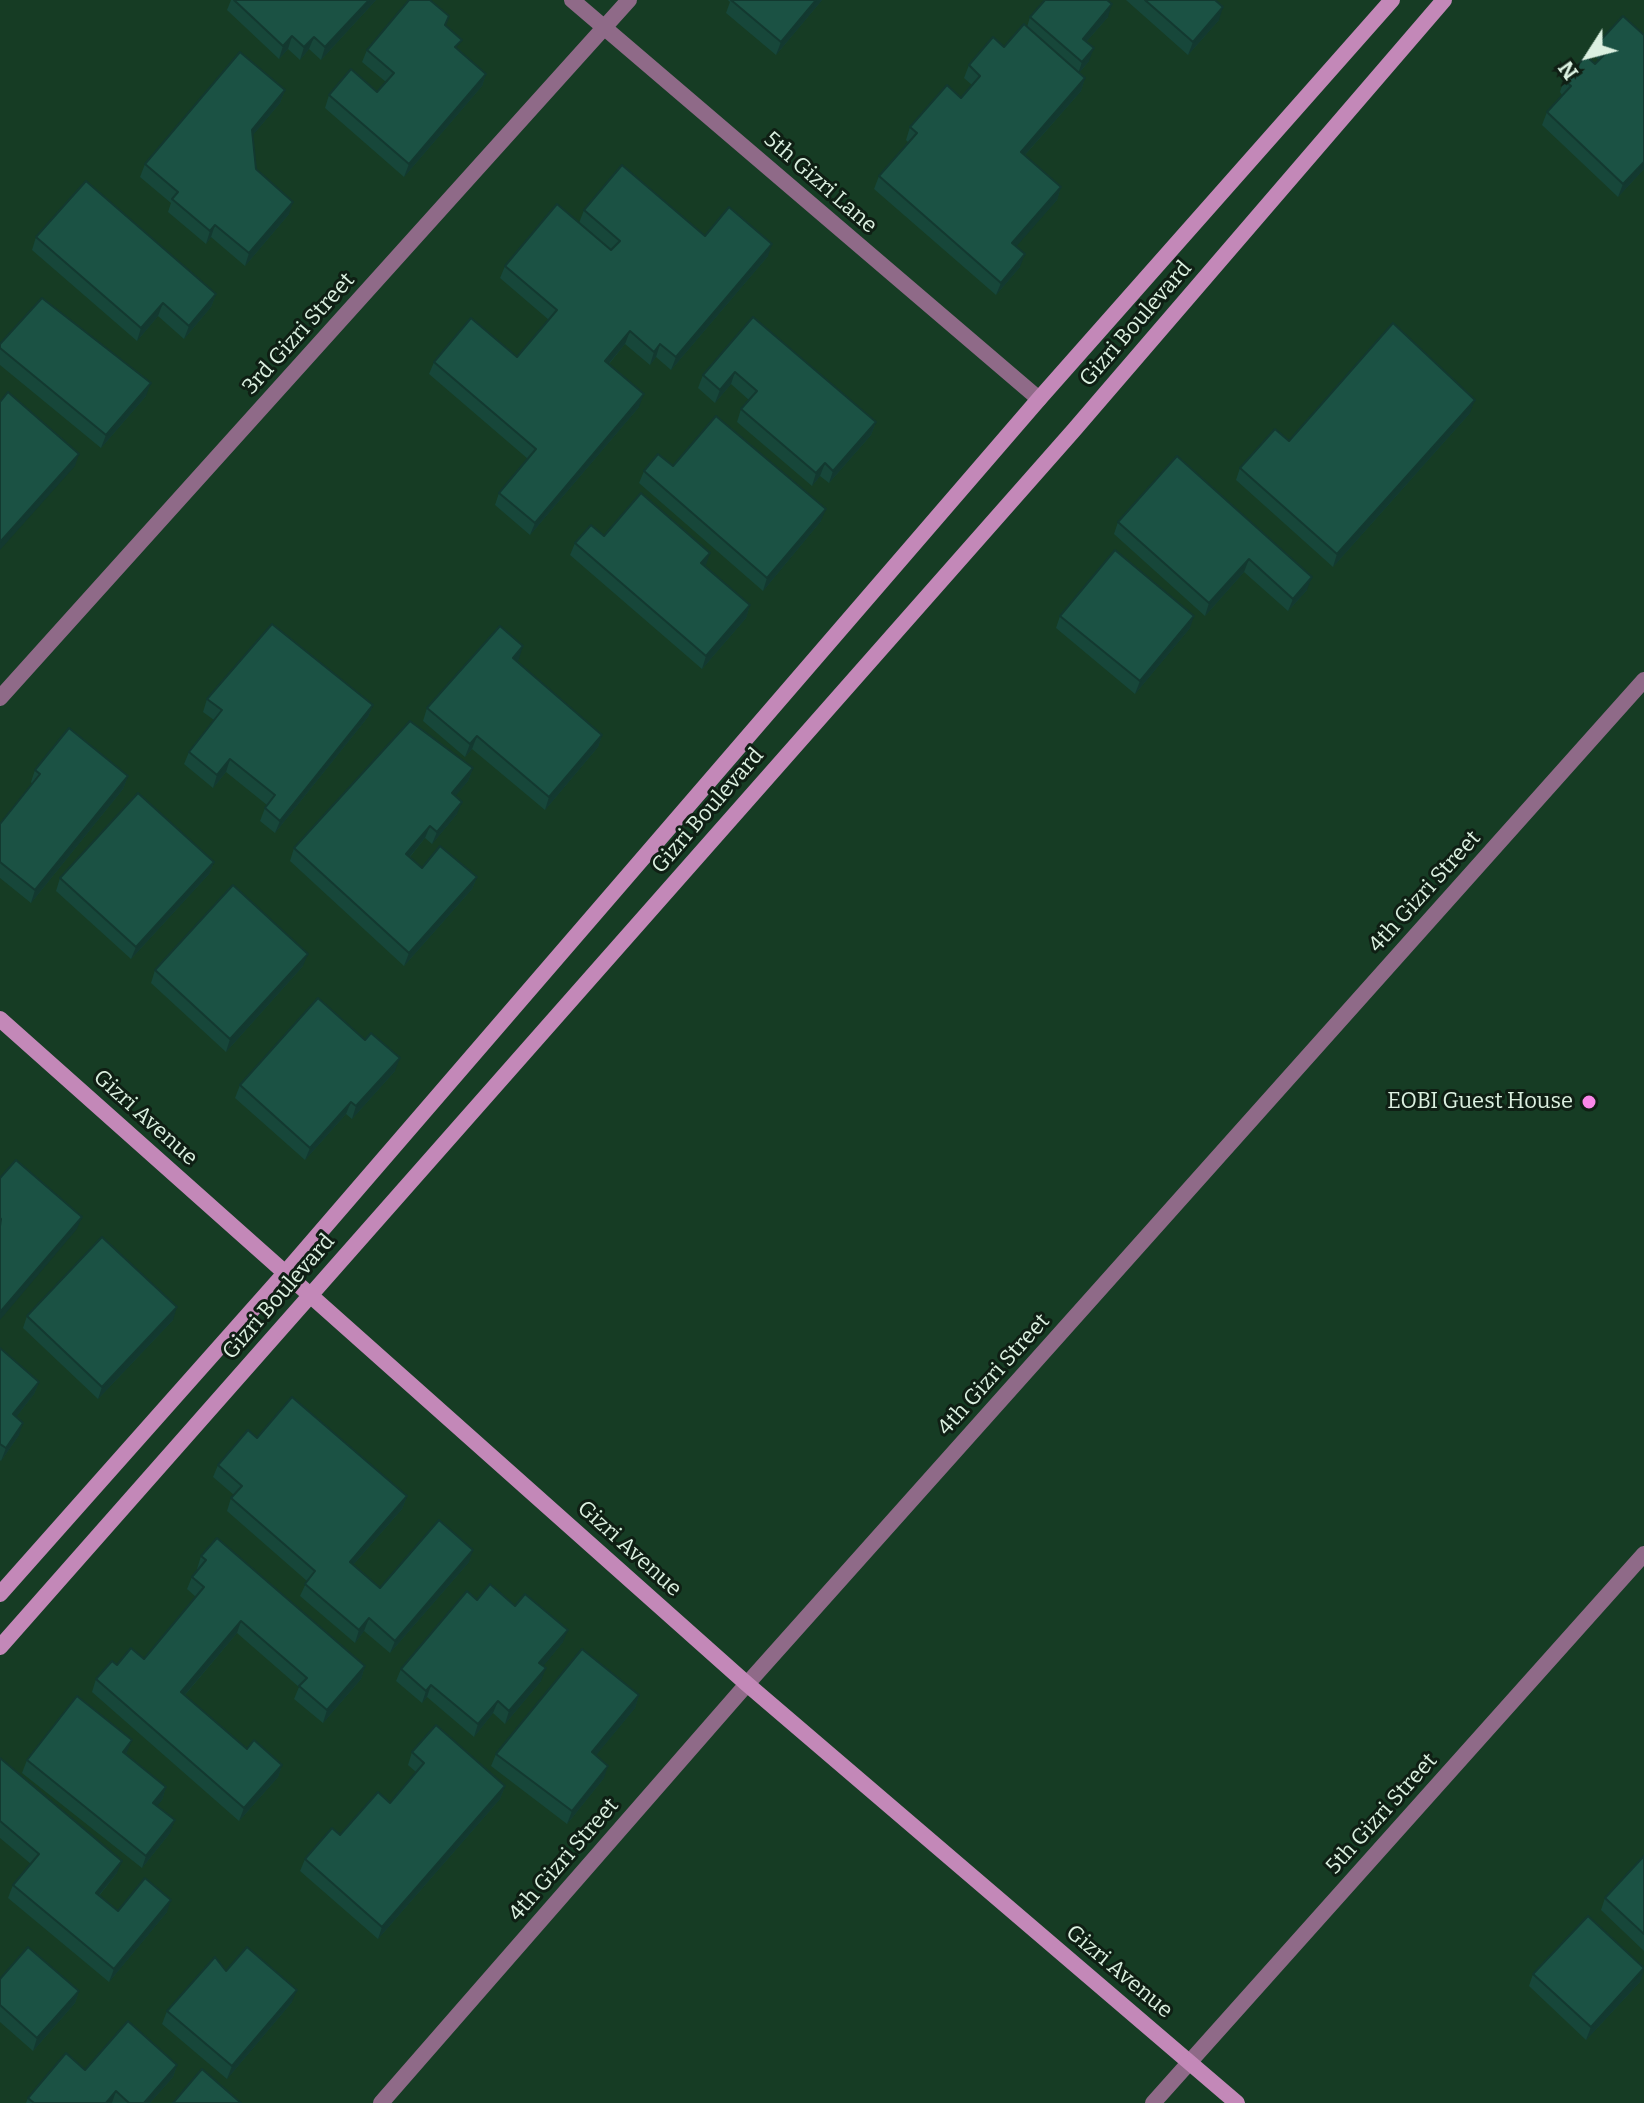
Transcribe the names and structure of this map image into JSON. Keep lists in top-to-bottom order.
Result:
{
  "streets": {
    "main road": ["Gizri Boulevard", "Gizri Avenue"],
    "street": [
      "5th Gizri Lane",
      "3rd Gizri Street",
      "4th Gizri Street",
      "5th Gizri Street"
    ]
  },
  "crossings": [
    ["5th Gizri Lane", "Gizri Boulevard"],
    ["5th Gizri Lane", "3rd Gizri Street"],
    ["Gizri Boulevard", "Gizri Avenue"],
    ["4th Gizri Street", "Gizri Avenue"],
    ["Gizri Avenue", "5th Gizri Street"]
  ],
  "places": ["EOBI Guest House"],
  "north": "bottom left"
}
